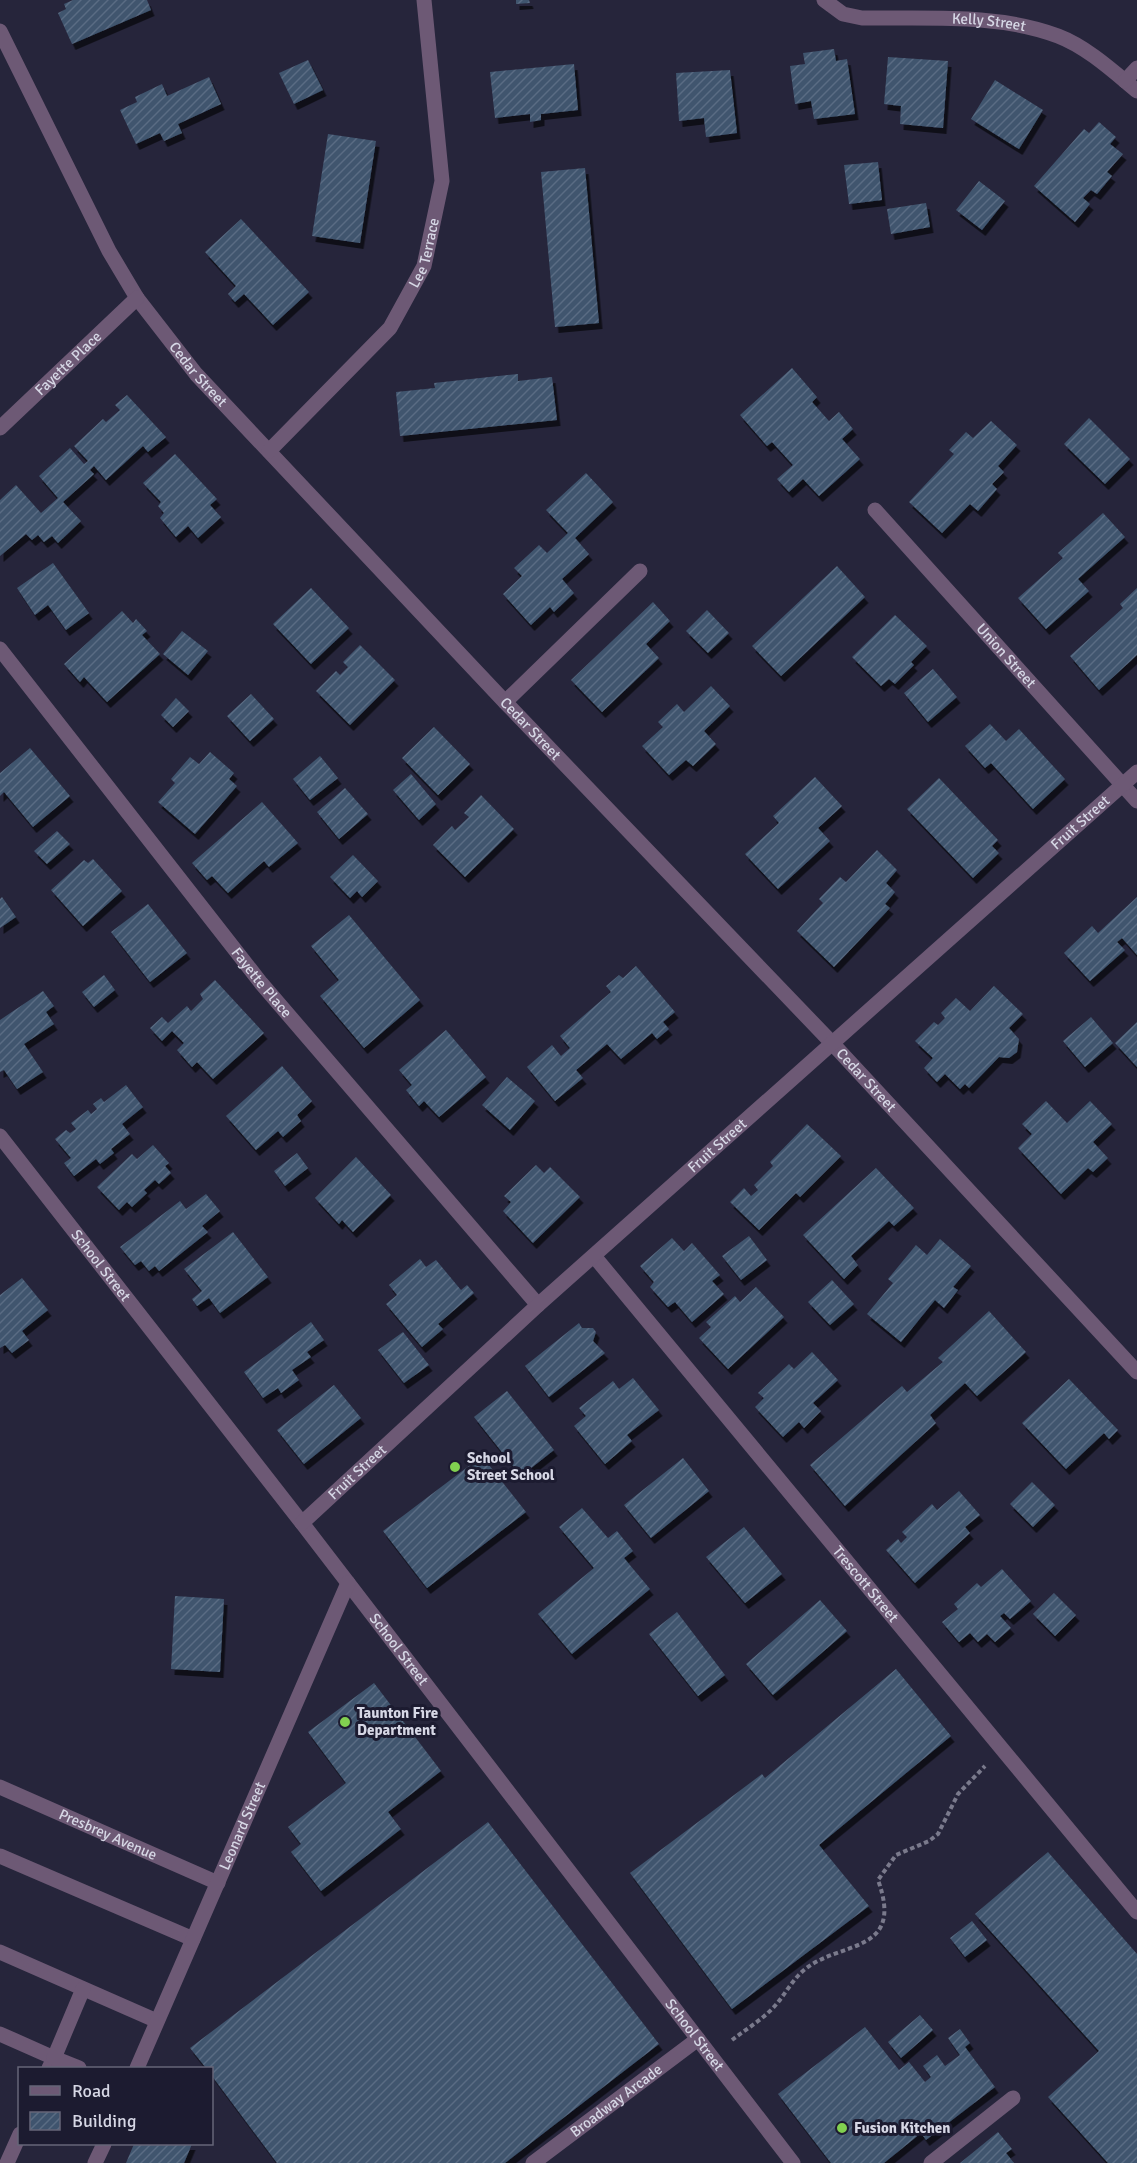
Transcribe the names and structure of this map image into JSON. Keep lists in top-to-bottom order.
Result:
{
  "streets": {
    "street": [
      "Kelly Street",
      "Lee Terrace",
      "Fayette Place",
      "Cedar Street",
      "Union Street",
      "Fruit Street",
      "School Street",
      "Trescott Street",
      "Leonard Street",
      "Presbrey Avenue",
      "Broadway Arcade"
    ]
  },
  "crossings": [
    ["Lee Terrace", "Cedar Street"],
    ["Fayette Place", "Cedar Street"],
    ["Fayette Place", "Fruit Street"],
    ["Cedar Street", "Fruit Street"],
    ["Union Street", "Fruit Street"],
    ["Fruit Street", "School Street"],
    ["Fruit Street", "Trescott Street"],
    ["School Street", "Leonard Street"],
    ["School Street", "Broadway Arcade"],
    ["Leonard Street", "Presbrey Avenue"]
  ],
  "places": ["School Street School", "Taunton Fire Department", "Fusion Kitchen"],
  "legend": ["Road", "Building"]
}
